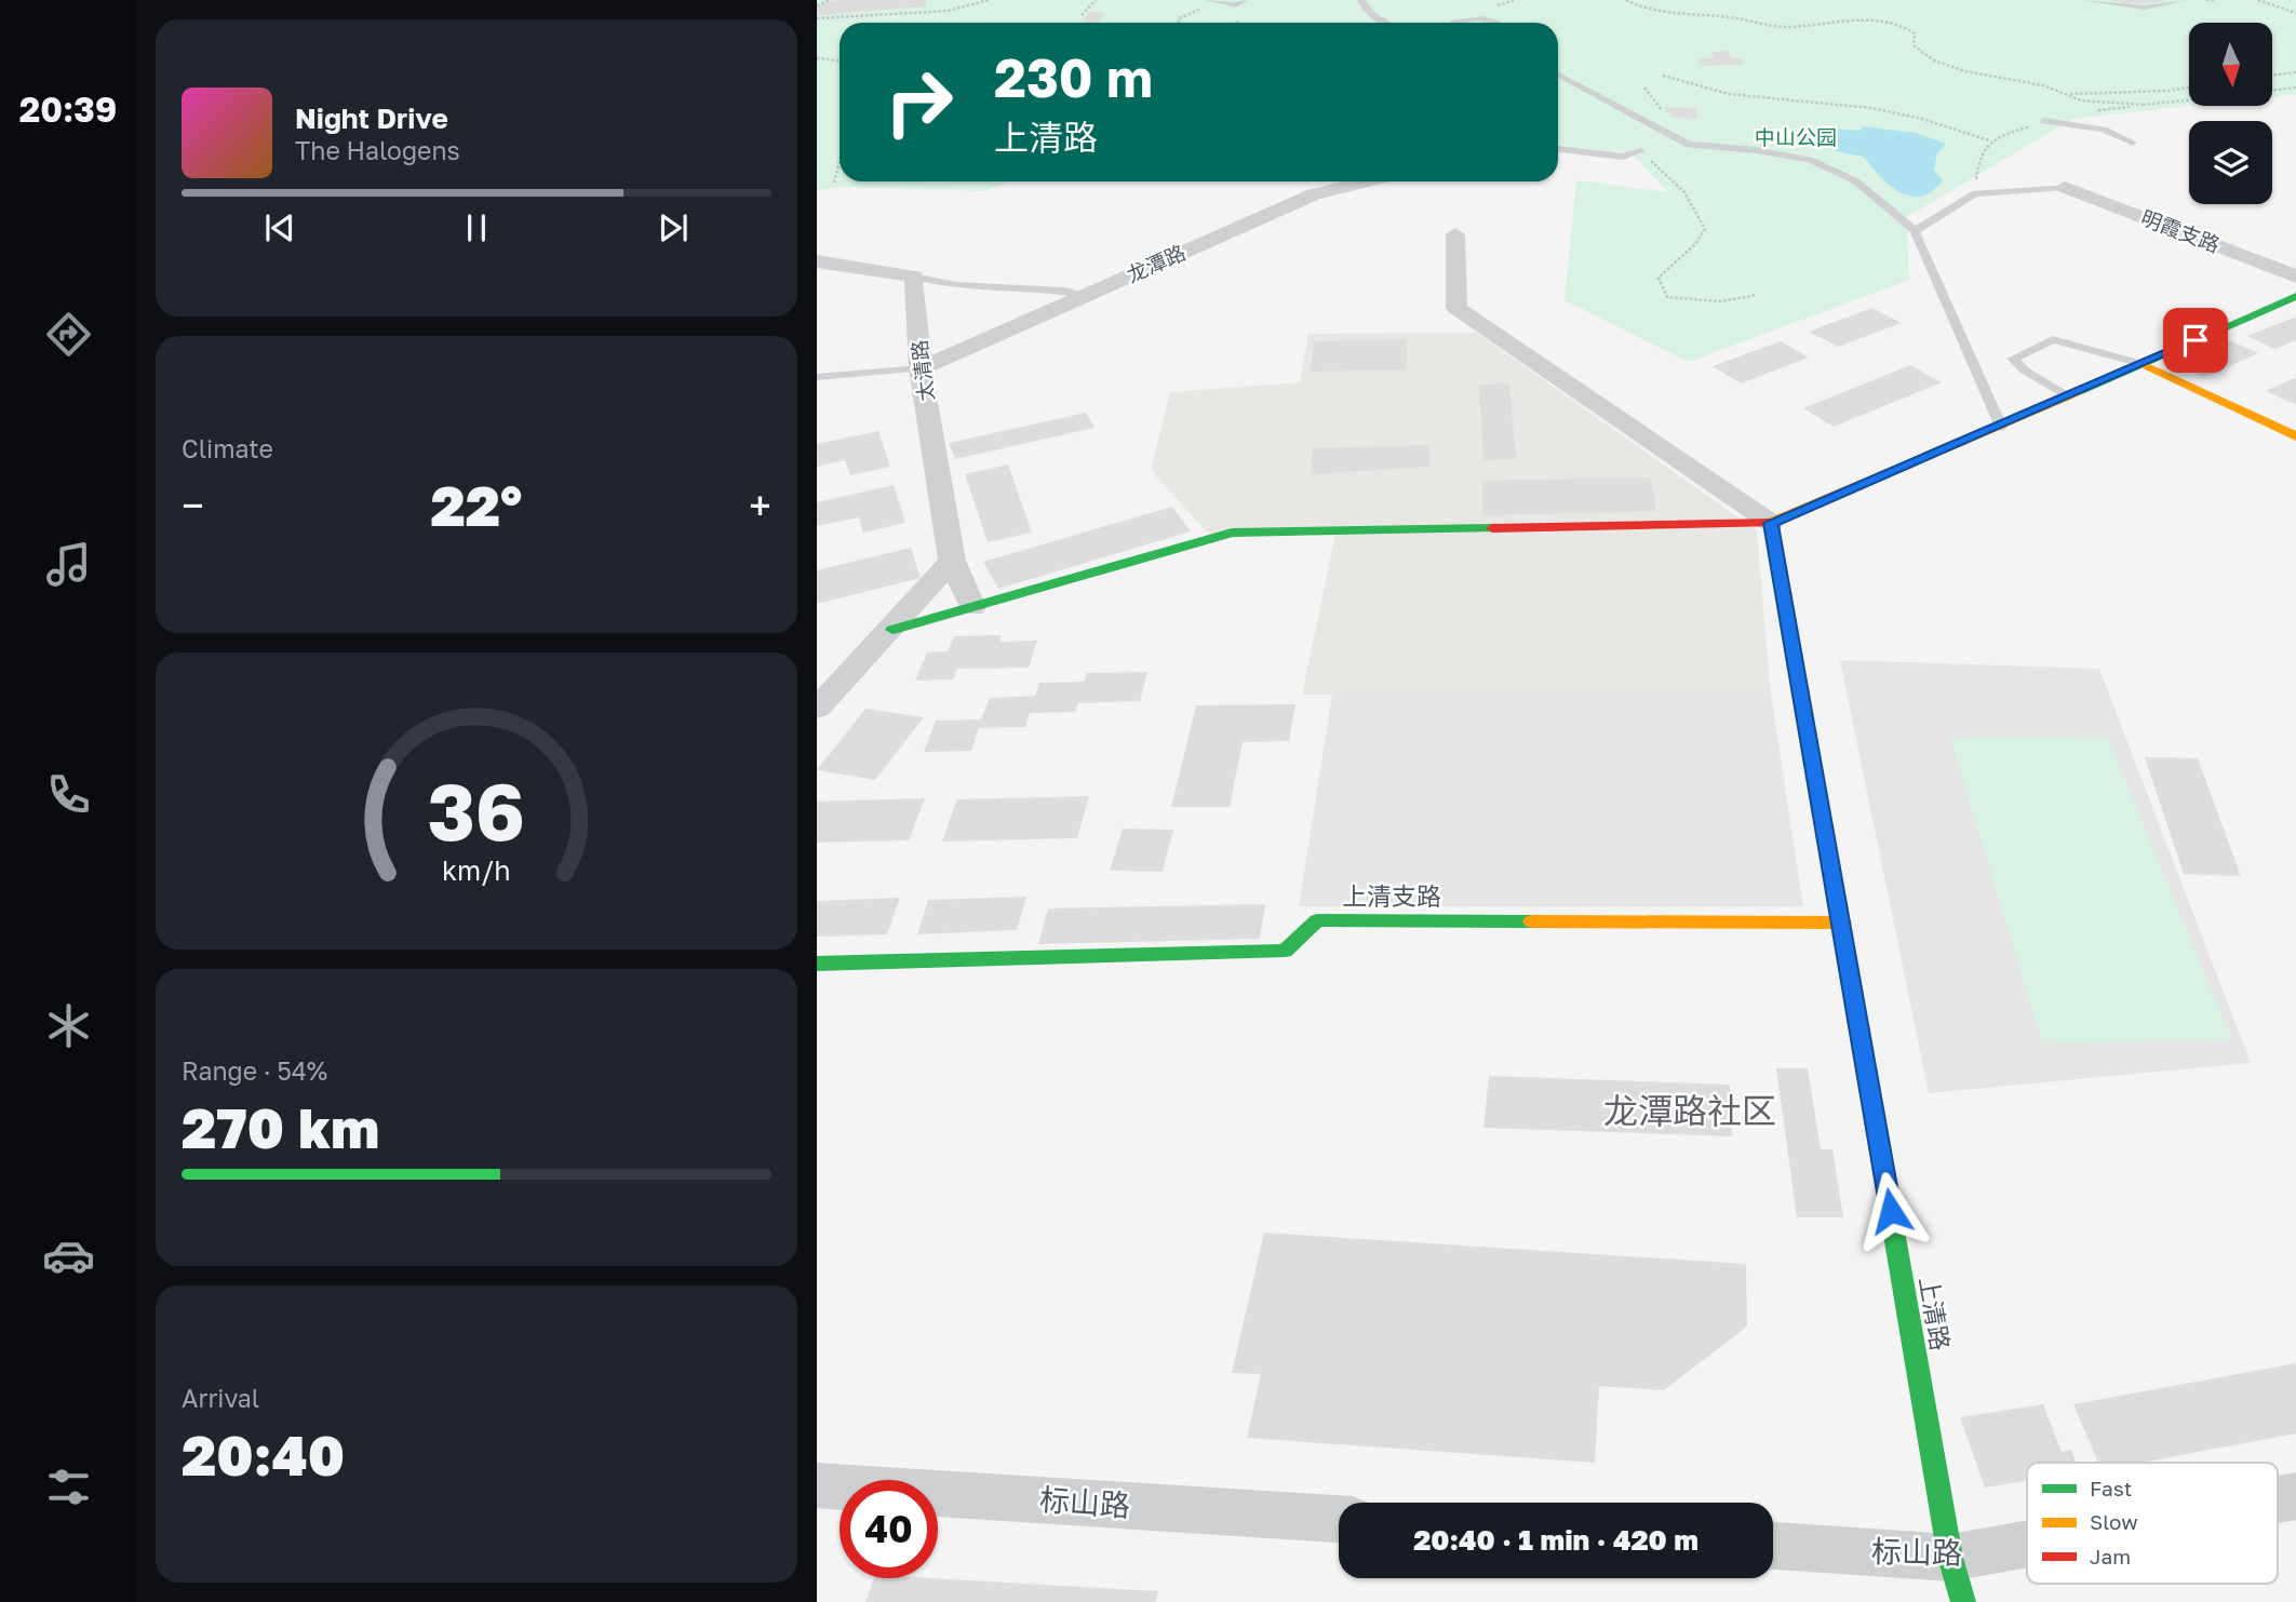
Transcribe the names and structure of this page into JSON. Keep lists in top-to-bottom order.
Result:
{
  "streets": {
    "street": [
      "明霞支路",
      "龙潭路",
      "太清路",
      "上清支路",
      "上清路",
      "标山路"
    ]
  },
  "crossings": [
    ["龙潭路", "太清路"],
    ["上清支路", "上清路"],
    ["上清路", "标山路"]
  ],
  "districts": ["龙潭路社区"],
  "parks": ["中山公园"],
  "legend": ["Fast", "Slow", "Jam"],
  "north": "bottom",
  "page": {
    "tabs": "20:39",
    "turn": ["230 m", "上清路"],
    "song": ["Night Drive", "The Halogens"],
    "tile": [
      "Climate",
      ["Range · 54%", "270 km"],
      ["Arrival", "20:40"]
    ],
    "heat": ["−", "22°", "+"],
    "limit": "40",
    "trip": "20:40 · 1 min · 420 m",
    "gauge": ["36", "km/h"]
  }
}
